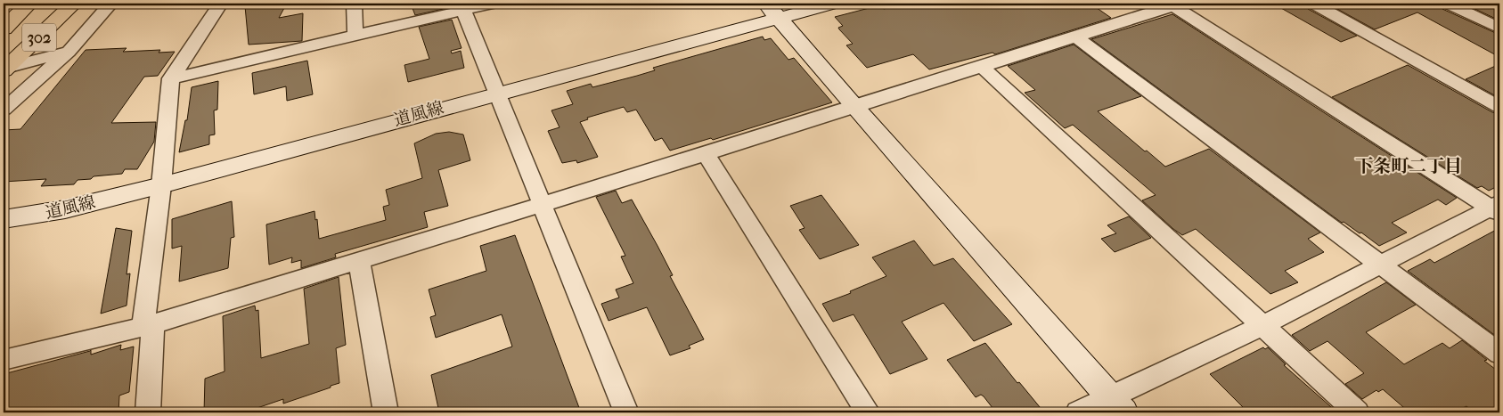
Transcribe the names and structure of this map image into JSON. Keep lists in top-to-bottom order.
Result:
{
  "streets": {
    "highway": ["302"],
    "street": ["道風線"]
  },
  "districts": ["下条町二丁目"]
}
